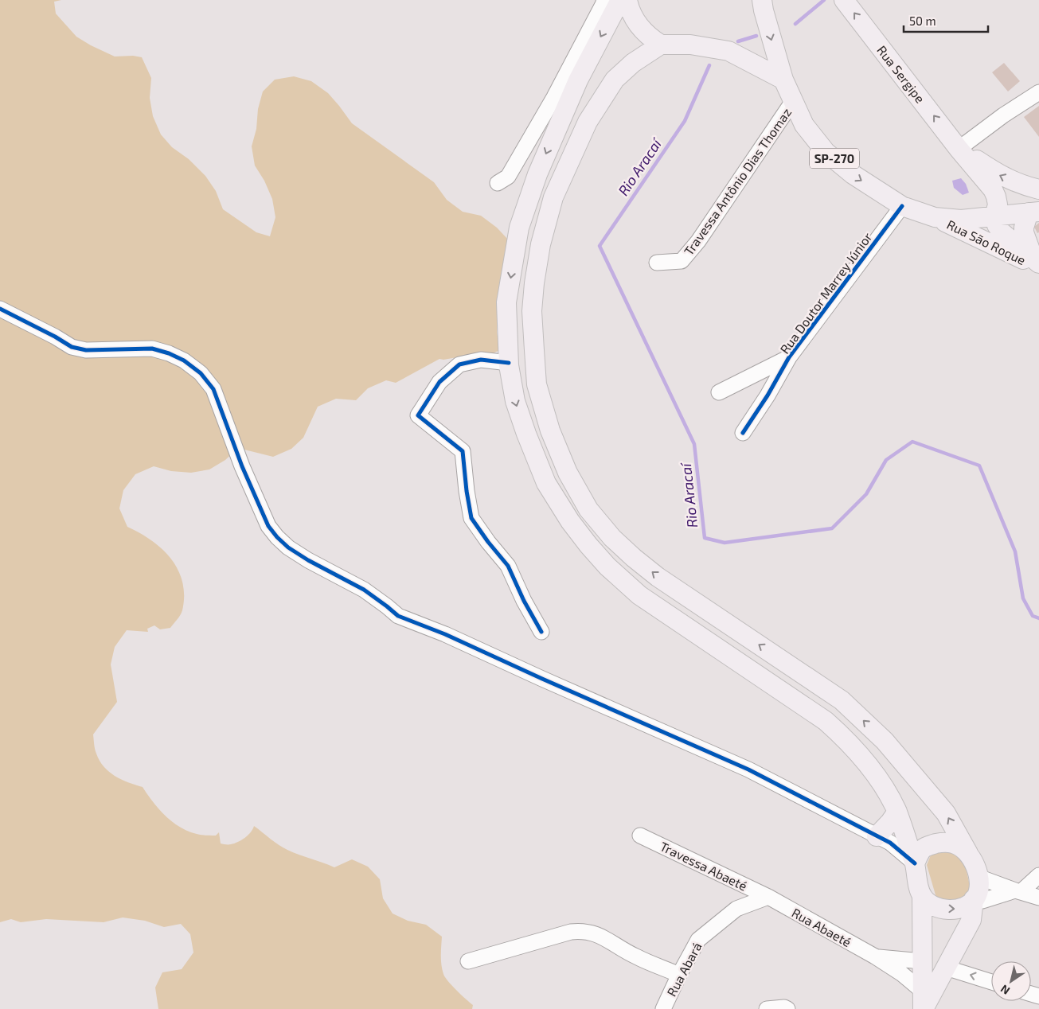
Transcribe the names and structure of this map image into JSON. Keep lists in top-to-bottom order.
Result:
{
  "streets": {
    "main road": ["Rua Sergipe", "SP-270", "Rua São Roque"],
    "street": [
      "Travessa Antônio Dias Thomaz",
      "Rua Doutor Marrey Júnior",
      "Travessa Abaeté",
      "Rua Abaeté",
      "Rua Abará"
    ]
  },
  "crossings": [
    ["Rua Sergipe", "SP-270"],
    ["Rua Sergipe", "Rua São Roque"],
    ["SP-270", "Travessa Antônio Dias Thomaz"],
    ["SP-270", "Rua São Roque"],
    ["SP-270", "Rua Doutor Marrey Júnior"],
    ["Travessa Abaeté", "Rua Abaeté"],
    ["Travessa Abaeté", "Rua Abará"],
    ["Rua Abaeté", "Rua Abará"]
  ],
  "water": ["Rio Aracaí"],
  "scale_bar": "50 m",
  "north": "bottom left"
}
